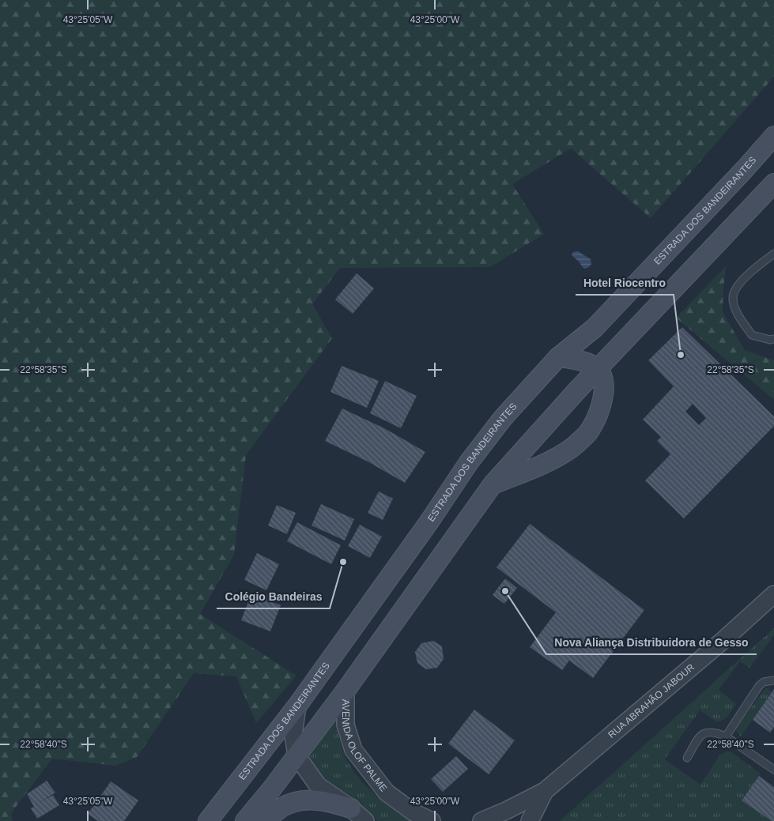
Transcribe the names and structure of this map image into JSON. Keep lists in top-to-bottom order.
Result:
{
  "streets": {
    "main road": ["ESTRADA DOS BANDEIRANTES"],
    "street": ["RUA ABRAHÃO JABOUR", "AVENIDA OLOF PALME"]
  },
  "places": ["Hotel Riocentro", "Colégio Bandeiras", "Nova Aliança Distribuidora de Gesso"],
  "coordinates": [
    "43°25'05\"W",
    "43°25'00\"W",
    "22°58'35\"S",
    "22°58'40\"S"
  ]
}
